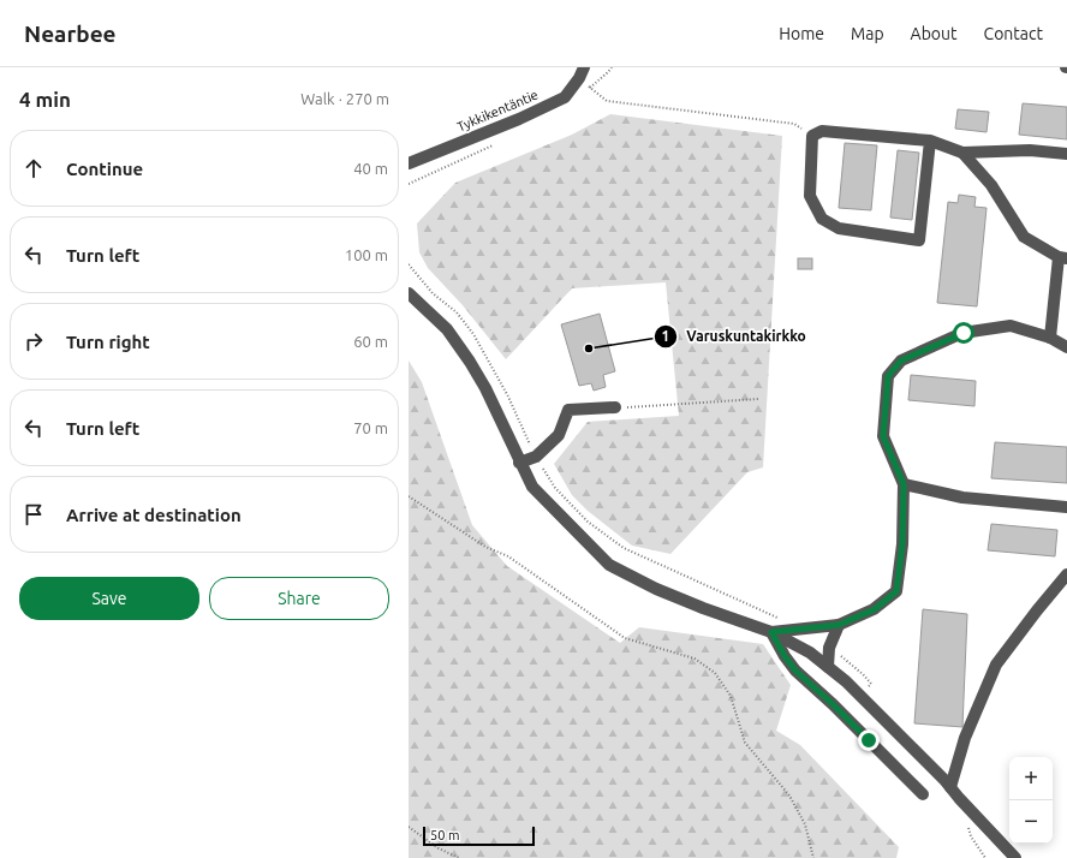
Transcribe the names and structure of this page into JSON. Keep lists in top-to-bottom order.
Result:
{
  "streets": {
    "street": ["Tykkikentäntie"]
  },
  "places": ["Varuskuntakirkko"],
  "scale_bar": "50 m",
  "page": {
    "header": "Nearbee",
    "nav": [
      "Home",
      "Map",
      "About",
      "Contact"
    ],
    "heading": ["4 min", "Walk · 270 m"],
    "list": [
      ["Continue", "40 m"],
      ["Turn left", "100 m"],
      ["Turn right", "60 m"],
      ["Turn left", "70 m"],
      "Arrive at destination"
    ],
    "buttons": ["Save", "Share"],
    "map_buttons": ["+", "−"],
    "scale": "50 m"
  }
}
